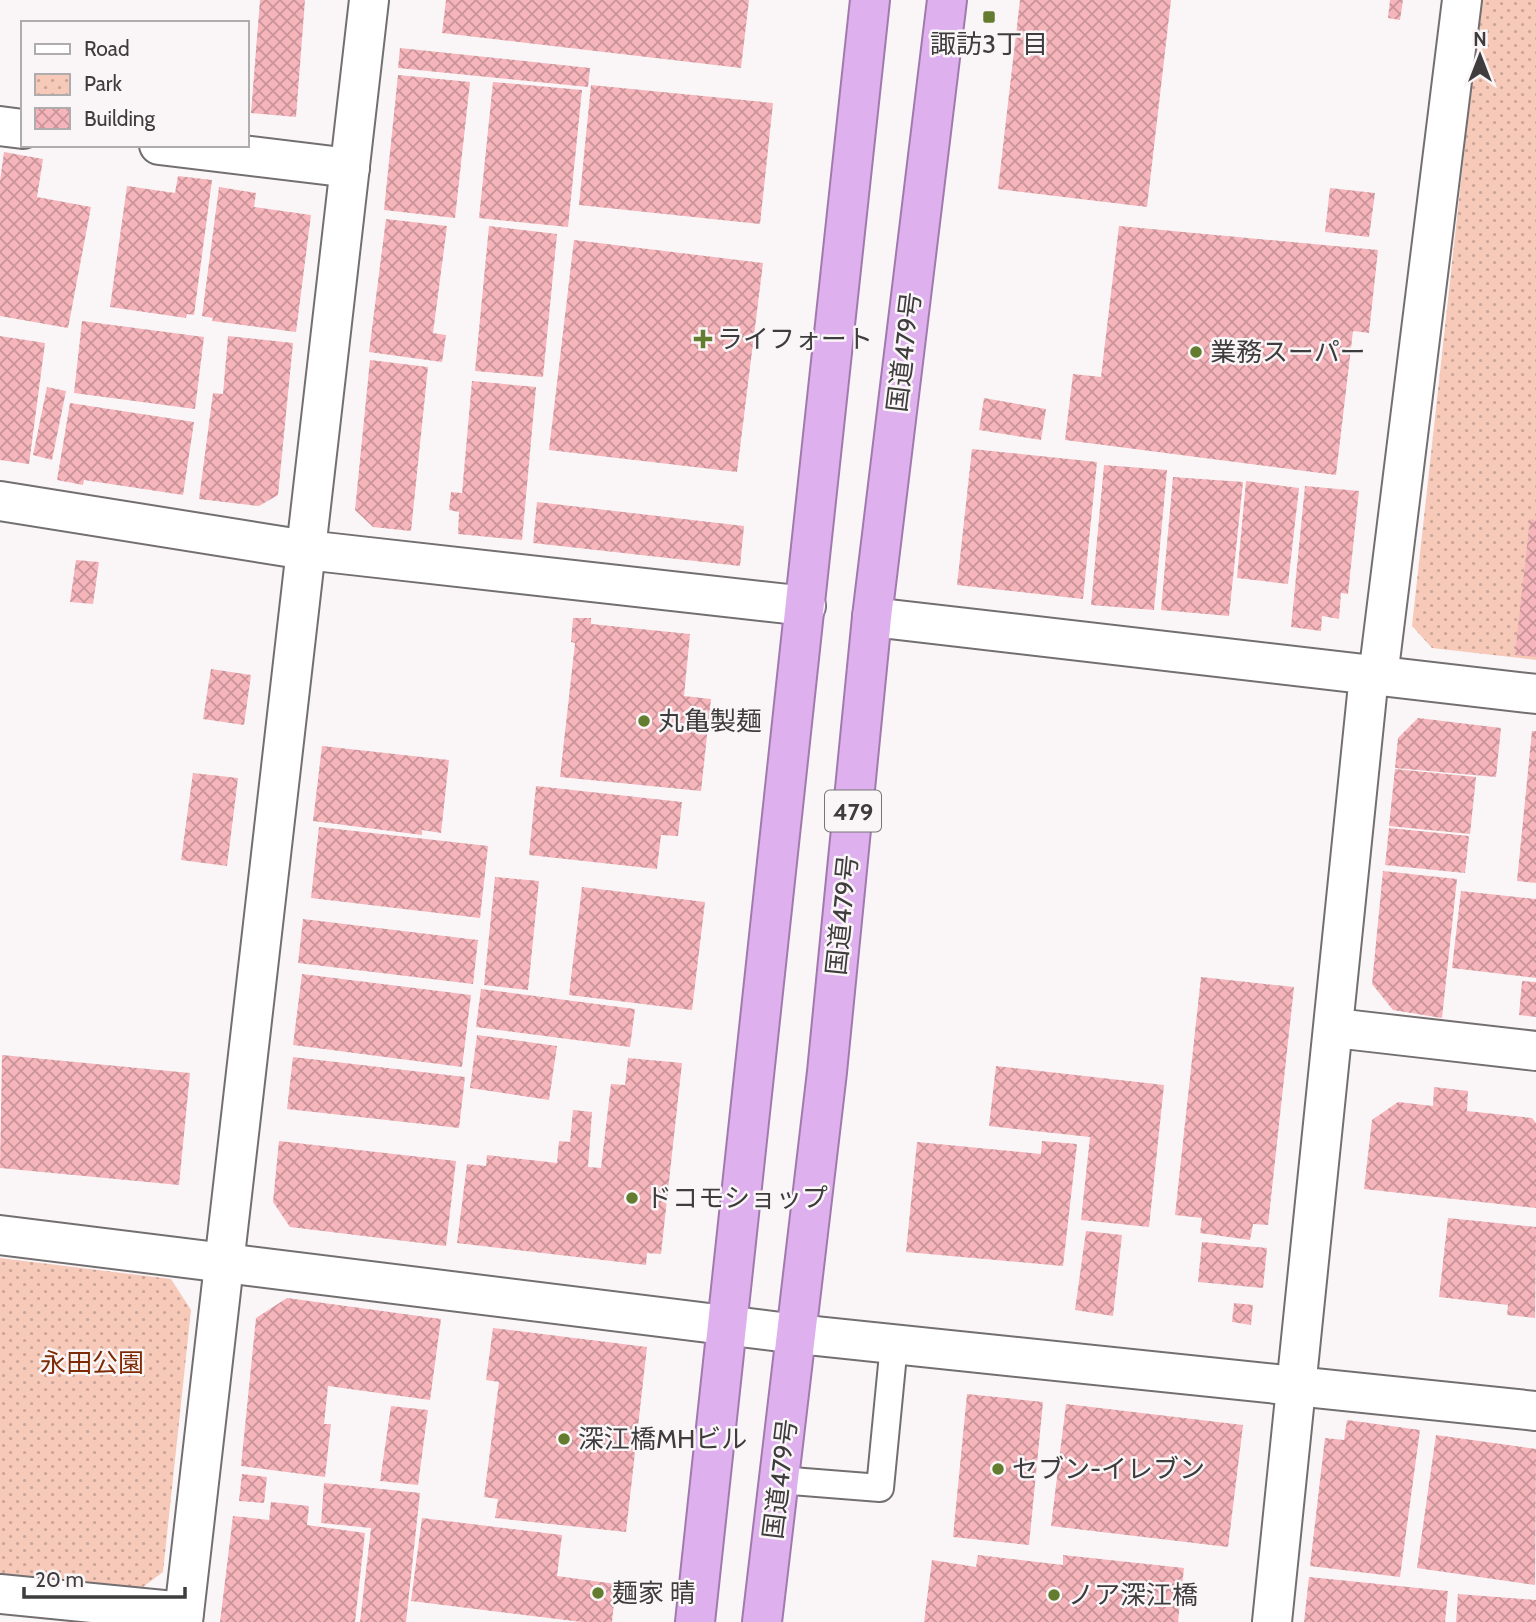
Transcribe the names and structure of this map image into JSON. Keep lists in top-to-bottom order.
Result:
{
  "streets": {
    "highway": ["国道479号", "479"]
  },
  "parks": ["永田公園"],
  "places": {
    "transit": ["諏訪3丁目"],
    "health": ["ライフォート"],
    "other": [
      "業務スーパー",
      "丸亀製麺",
      "ドコモショップ",
      "深江橋MHビル",
      "セブン-イレブン",
      "麺家 晴",
      "ノア深江橋"
    ]
  },
  "legend": ["Road", "Park", "Building"],
  "scale_bar": "20 m",
  "north": "top"
}
